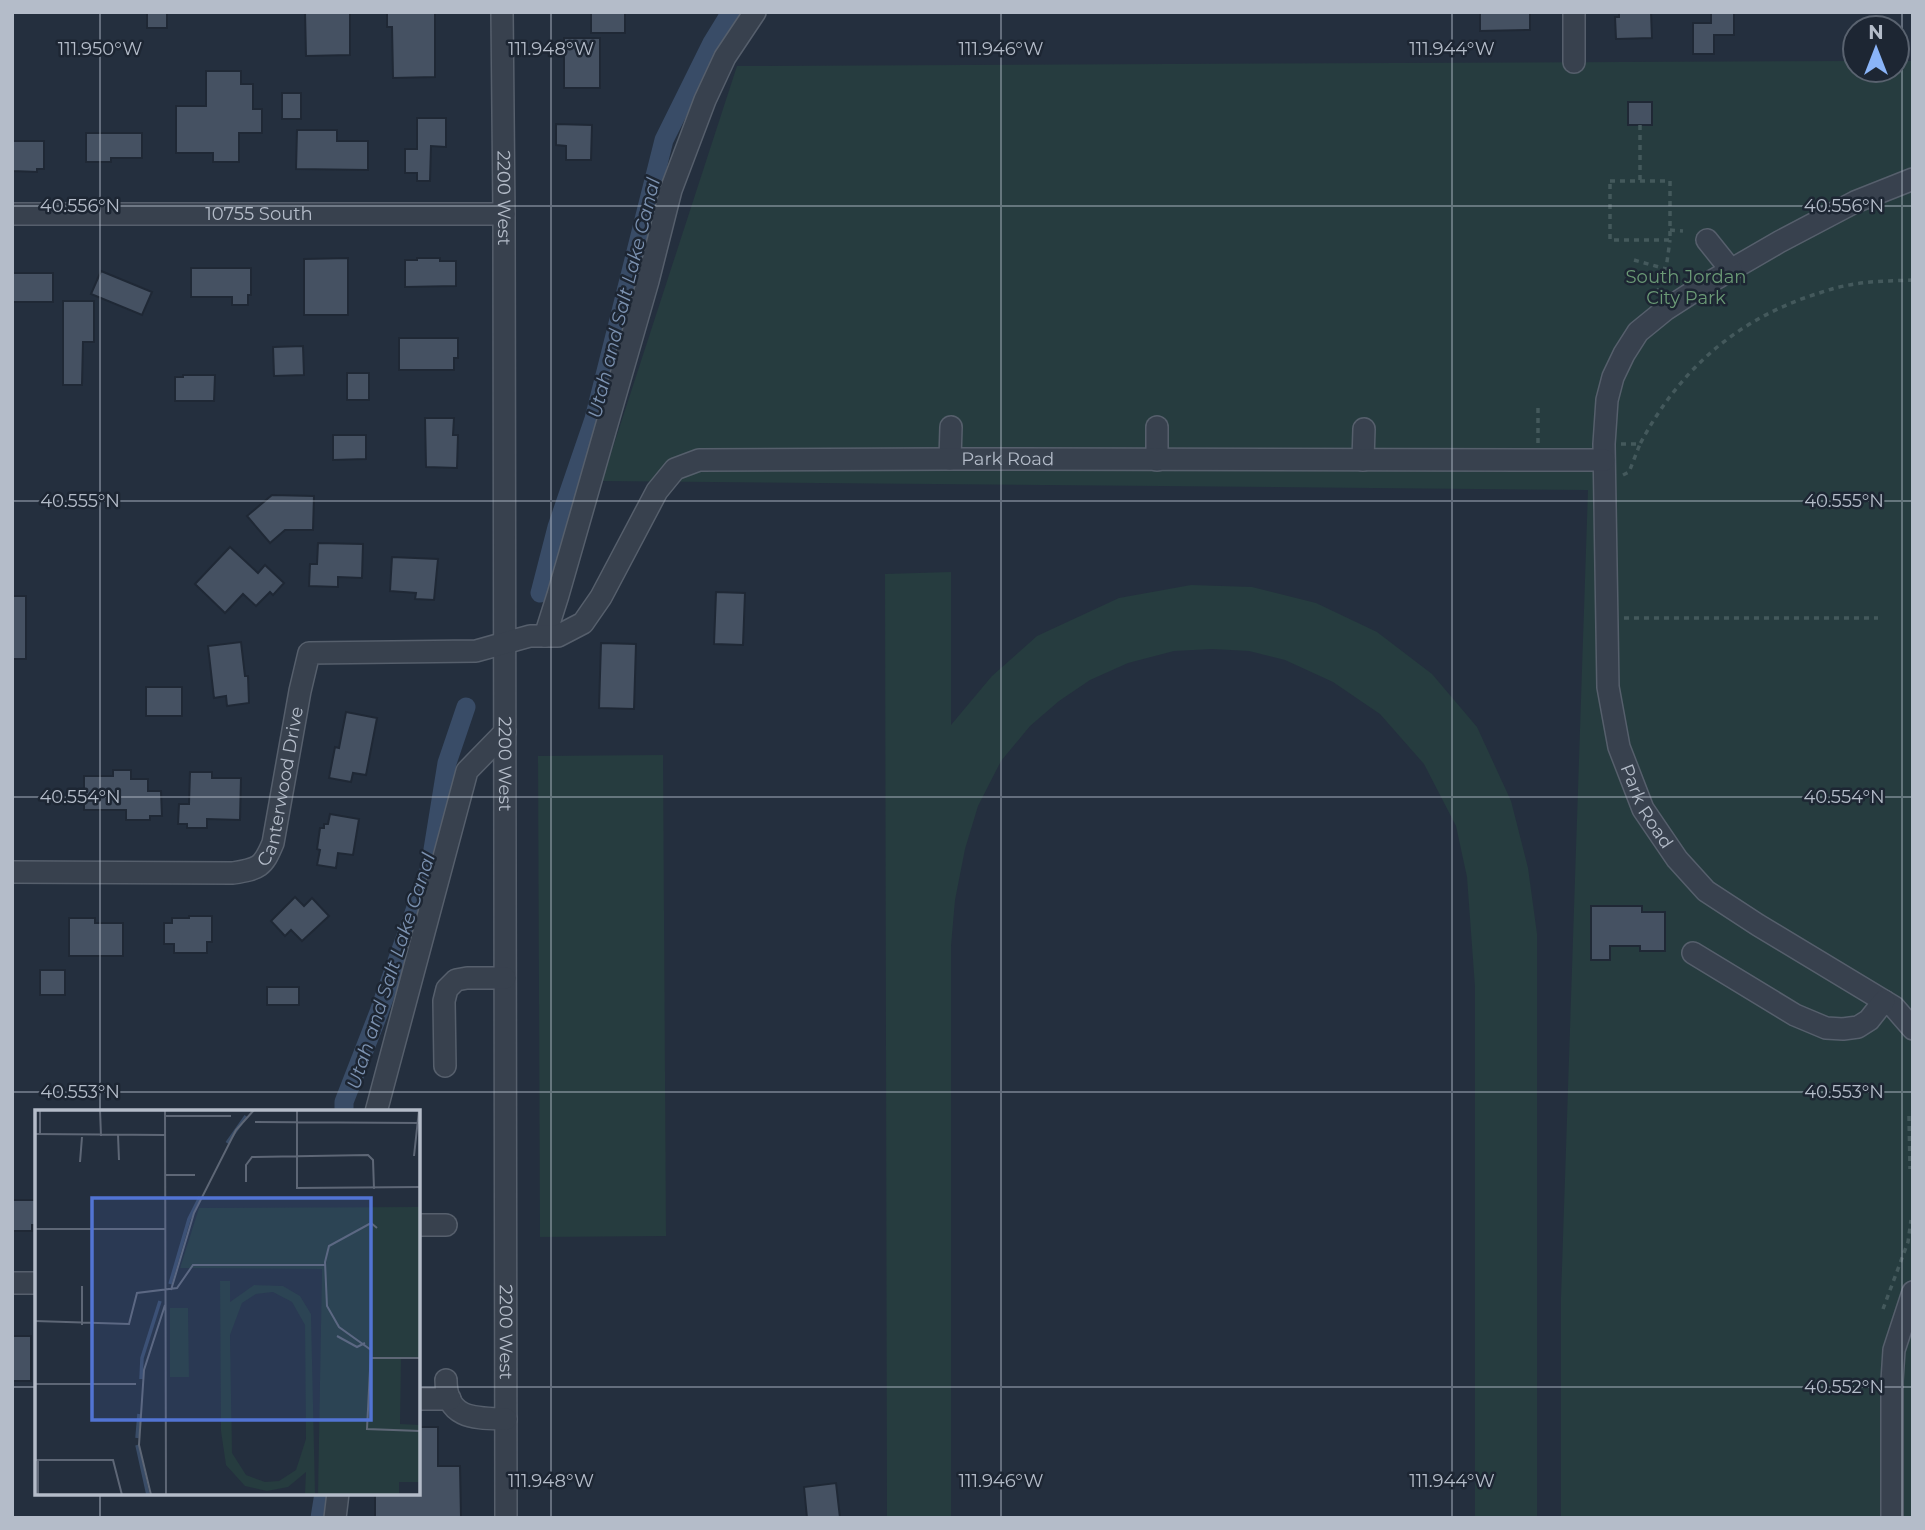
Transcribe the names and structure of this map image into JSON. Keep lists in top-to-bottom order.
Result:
{
  "streets": {
    "street": [
      "2200 West",
      "10755 South",
      "Park Road",
      "Canterwood Drive"
    ]
  },
  "crossings": [
    ["2200 West", "10755 South"],
    ["2200 West", "Park Road"],
    ["2200 West", "Canterwood Drive"],
    ["Park Road", "Canterwood Drive"]
  ],
  "water": ["Utah and Salt Lake Canal"],
  "parks": ["South Jordan City Park"],
  "north": "top",
  "coordinates": [
    "111.950°W",
    "111.948°W",
    "111.946°W",
    "111.944°W",
    "40.556°N",
    "40.555°N",
    "40.554°N",
    "40.553°N",
    "40.552°N"
  ]
}
